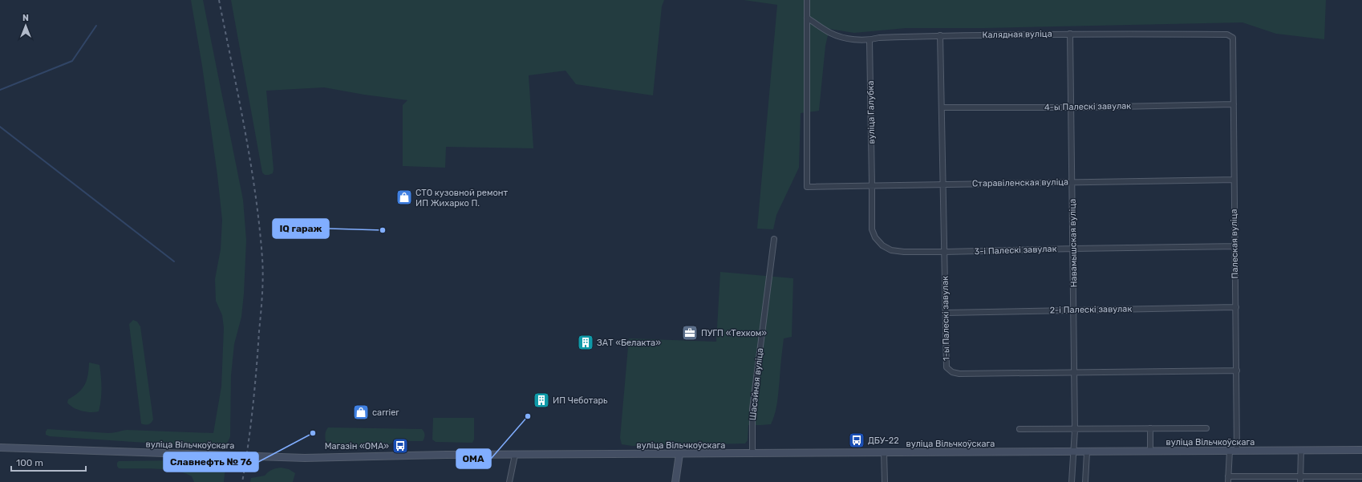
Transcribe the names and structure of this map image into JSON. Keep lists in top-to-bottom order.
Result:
{
  "streets": {
    "main road": ["вуліца Вільчкоўскага"],
    "street": [
      "Калядная вуліца",
      "4-ы Палескі завулак",
      "вуліца Галубка",
      "Старавіленская вуліца",
      "Навамышская вуліца",
      "Палеская вуліца",
      "3-і Палескі завулак",
      "2-і Палескі завулак",
      "1-ы Палескі завулак",
      "Шасэйная вуліца"
    ]
  },
  "crossings": [
    ["Калядная вуліца", "вуліца Галубка"],
    ["Калядная вуліца", "Старавіленская вуліца"],
    ["Калядная вуліца", "Навамышская вуліца"],
    ["Калядная вуліца", "Палеская вуліца"],
    ["Калядная вуліца", "1-ы Палескі завулак"],
    ["4-ы Палескі завулак", "Навамышская вуліца"],
    ["4-ы Палескі завулак", "Палеская вуліца"],
    ["4-ы Палескі завулак", "1-ы Палескі завулак"],
    ["вуліца Галубка", "Старавіленская вуліца"],
    ["вуліца Галубка", "3-і Палескі завулак"],
    ["Старавіленская вуліца", "Навамышская вуліца"],
    ["Старавіленская вуліца", "Палеская вуліца"],
    ["Старавіленская вуліца", "3-і Палескі завулак"],
    ["Старавіленская вуліца", "1-ы Палескі завулак"],
    ["Навамышская вуліца", "3-і Палескі завулак"],
    ["Навамышская вуліца", "2-і Палескі завулак"],
    ["Навамышская вуліца", "1-ы Палескі завулак"],
    ["Навамышская вуліца", "вуліца Вільчкоўскага"],
    ["Палеская вуліца", "3-і Палескі завулак"],
    ["Палеская вуліца", "2-і Палескі завулак"],
    ["Палеская вуліца", "1-ы Палескі завулак"],
    ["Палеская вуліца", "вуліца Вільчкоўскага"],
    ["3-і Палескі завулак", "1-ы Палескі завулак"],
    ["2-і Палескі завулак", "1-ы Палескі завулак"],
    ["Шасэйная вуліца", "вуліца Вільчкоўскага"]
  ],
  "places": {
    "shop": ["СТО кузовной ремонт ИП Жихарко П.", "carrier"],
    "other": ["IQ гараж", "ОМА", "Славнефть № 76"],
    "office": ["ПУГП «Техком»"],
    "building": ["ЗАТ «Белакта»", "ИП Чеботарь"],
    "bus stop": ["ДБУ-22", "Магазін «ОМА»"]
  },
  "scale_bar": "100 m",
  "north": "top"
}
